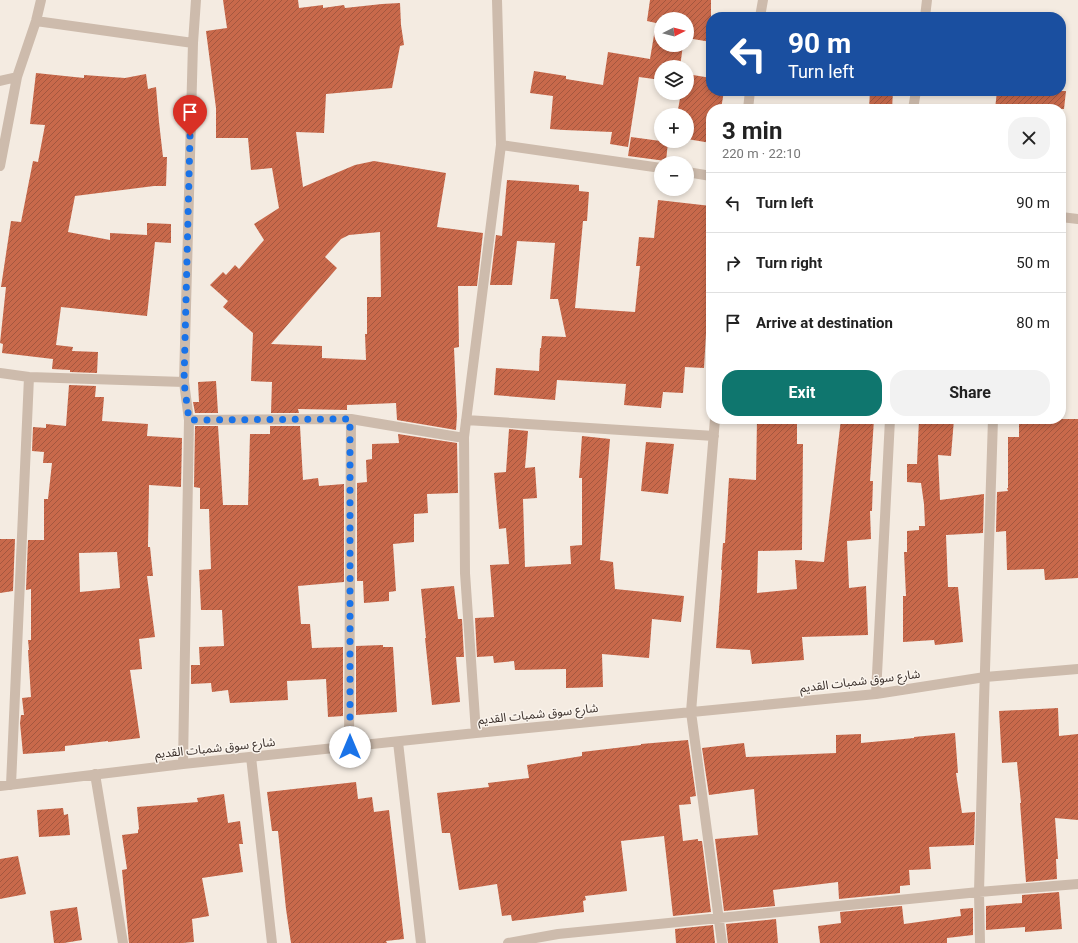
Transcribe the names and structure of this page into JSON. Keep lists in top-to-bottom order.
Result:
{
  "streets": {
    "street": ["شارع سوق شمبات القديم"]
  },
  "north": "right",
  "page": {
    "map_buttons": ["+", "−"],
    "turn": ["90 m", "Turn left"],
    "heading": ["3 min", "220 m · 22:10"],
    "list": [
      {
        "name": "Turn left",
        "value": "90 m"
      },
      {
        "name": "Turn right",
        "value": "50 m"
      },
      {
        "name": "Arrive at destination",
        "value": "80 m"
      }
    ],
    "buttons": ["Exit", "Share"]
  }
}
